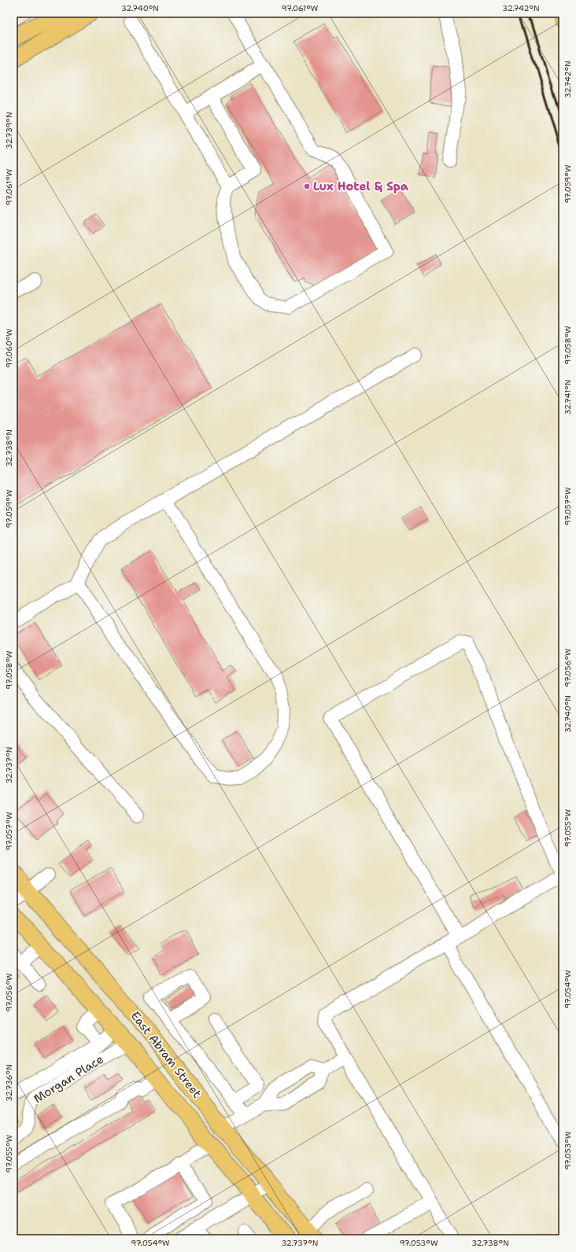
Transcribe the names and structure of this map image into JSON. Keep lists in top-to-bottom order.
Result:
{
  "streets": {
    "main road": ["East Abram Street"],
    "street": ["Morgan Place"]
  },
  "crossings": [
    ["East Abram Street", "Morgan Place"]
  ],
  "places": ["Lux Hotel & Spa"],
  "coordinates": [
    "32.740°N",
    "97.061°W",
    "32.742°N",
    "32.739°N",
    "97.059°W",
    "97.058°W",
    "97.060°W",
    "32.741°N",
    "32.738°N",
    "97.057°W",
    "97.056°W",
    "32.737°N",
    "97.055°W",
    "97.054°W",
    "32.736°N",
    "97.053°W"
  ]
}
